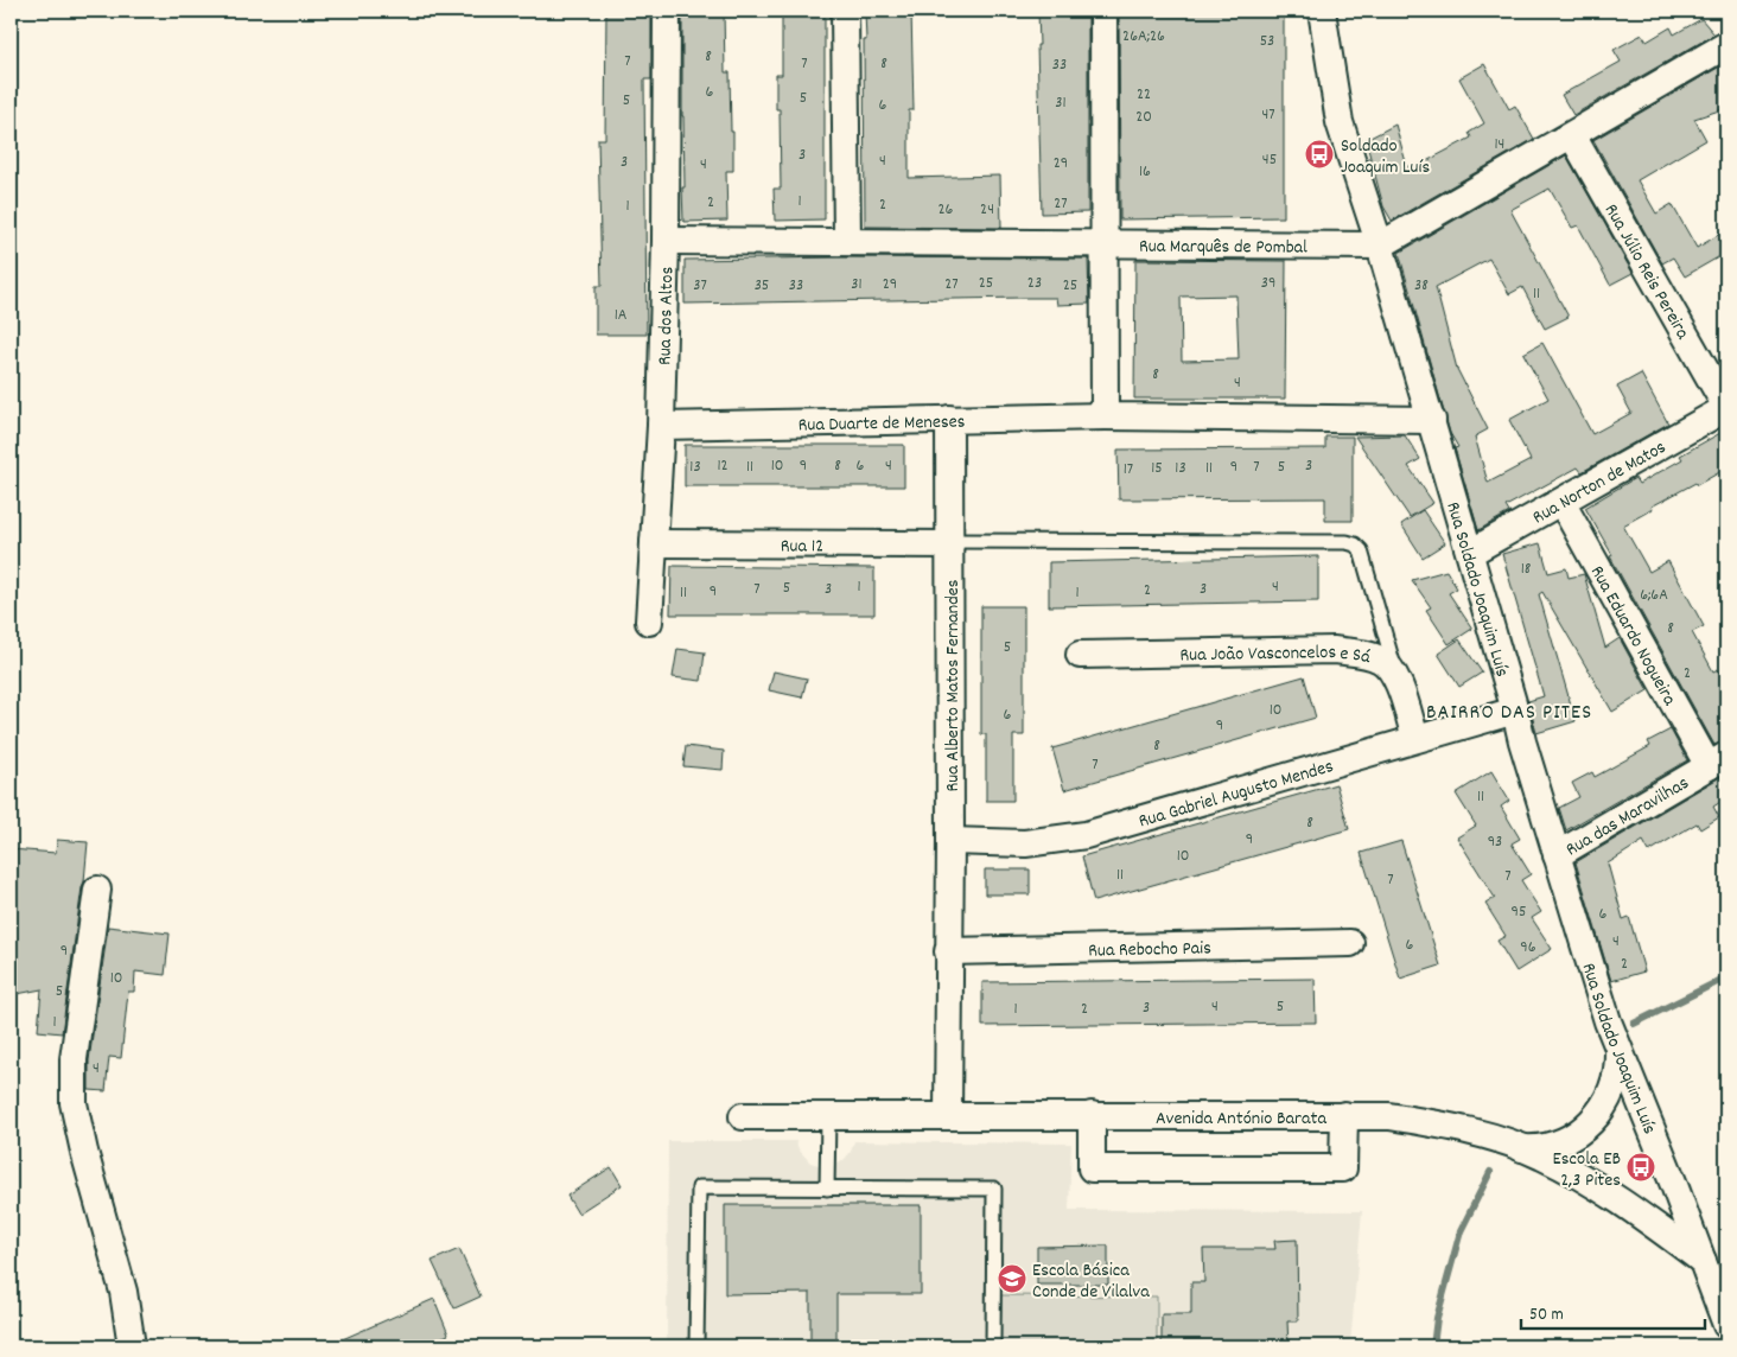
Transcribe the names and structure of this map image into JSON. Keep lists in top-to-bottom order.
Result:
{
  "streets": {
    "street": [
      "Rua Marquês de Pombal",
      "Rua Júlio Reis Pereira",
      "Rua dos Altos",
      "Rua Duarte de Meneses",
      "Rua Norton de Matos",
      "Rua 12",
      "Rua Soldado Joaquim Luís",
      "Rua Eduardo Nogueira",
      "Rua João Vasconcelos e Sá",
      "Rua Alberto Matos Fernandes",
      "Rua Gabriel Augusto Mendes",
      "Rua das Maravilhas",
      "Rua Rebocho Pais",
      "Avenida António Barata"
    ]
  },
  "crossings": [
    ["Rua Marquês de Pombal", "Rua dos Altos"],
    ["Rua Marquês de Pombal", "Rua Soldado Joaquim Luís"],
    ["Rua Júlio Reis Pereira", "Rua Norton de Matos"],
    ["Rua dos Altos", "Rua Duarte de Meneses"],
    ["Rua dos Altos", "Rua 12"],
    ["Rua Duarte de Meneses", "Rua Soldado Joaquim Luís"],
    ["Rua Duarte de Meneses", "Rua Alberto Matos Fernandes"],
    ["Rua Norton de Matos", "Rua Soldado Joaquim Luís"],
    ["Rua Norton de Matos", "Rua Eduardo Nogueira"],
    ["Rua 12", "Rua Alberto Matos Fernandes"],
    ["Rua Soldado Joaquim Luís", "Rua Gabriel Augusto Mendes"],
    ["Rua Soldado Joaquim Luís", "Rua das Maravilhas"],
    ["Rua Soldado Joaquim Luís", "Avenida António Barata"],
    ["Rua Eduardo Nogueira", "Rua das Maravilhas"],
    ["Rua João Vasconcelos e Sá", "Rua Gabriel Augusto Mendes"],
    ["Rua Alberto Matos Fernandes", "Rua Gabriel Augusto Mendes"],
    ["Rua Alberto Matos Fernandes", "Rua Rebocho Pais"],
    ["Rua Alberto Matos Fernandes", "Avenida António Barata"]
  ],
  "districts": ["BAIRRO DAS PITES"],
  "places": {
    "bus stop": ["Soldado Joaquim Luís", "Escola EB 2,3 Pites"],
    "school or university": ["Escola Básica Conde de Vilalva"]
  },
  "house_numbers": [
    "26A;26",
    "53",
    "8",
    "7",
    "7",
    "8",
    "33",
    "6",
    "22",
    "5",
    "5",
    "31",
    "6",
    "47",
    "20",
    "14",
    "3",
    "45",
    "4",
    "3",
    "29",
    "4",
    "16",
    "1",
    "2",
    "27",
    "2",
    "1",
    "26",
    "24",
    "25",
    "23",
    "39",
    "31",
    "29",
    "27",
    "37",
    "35",
    "33",
    "25",
    "38",
    "11",
    "1A",
    "8",
    "4",
    "12",
    "10",
    "9",
    "8",
    "6",
    "4",
    "3",
    "13",
    "11",
    "9",
    "7",
    "5",
    "15",
    "13",
    "11",
    "17",
    "18",
    "1",
    "4",
    "5",
    "7",
    "3",
    "3",
    "2",
    "9",
    "11",
    "1",
    "6;6A",
    "8",
    "5",
    "2",
    "10",
    "6",
    "9",
    "8",
    "7",
    "11",
    "8",
    "9",
    "93",
    "10",
    "11",
    "7",
    "7",
    "95",
    "6",
    "4",
    "6",
    "96",
    "9",
    "2",
    "10",
    "5",
    "4",
    "5",
    "3",
    "1",
    "2",
    "1",
    "4"
  ],
  "scale_bar": "50 m"
}
